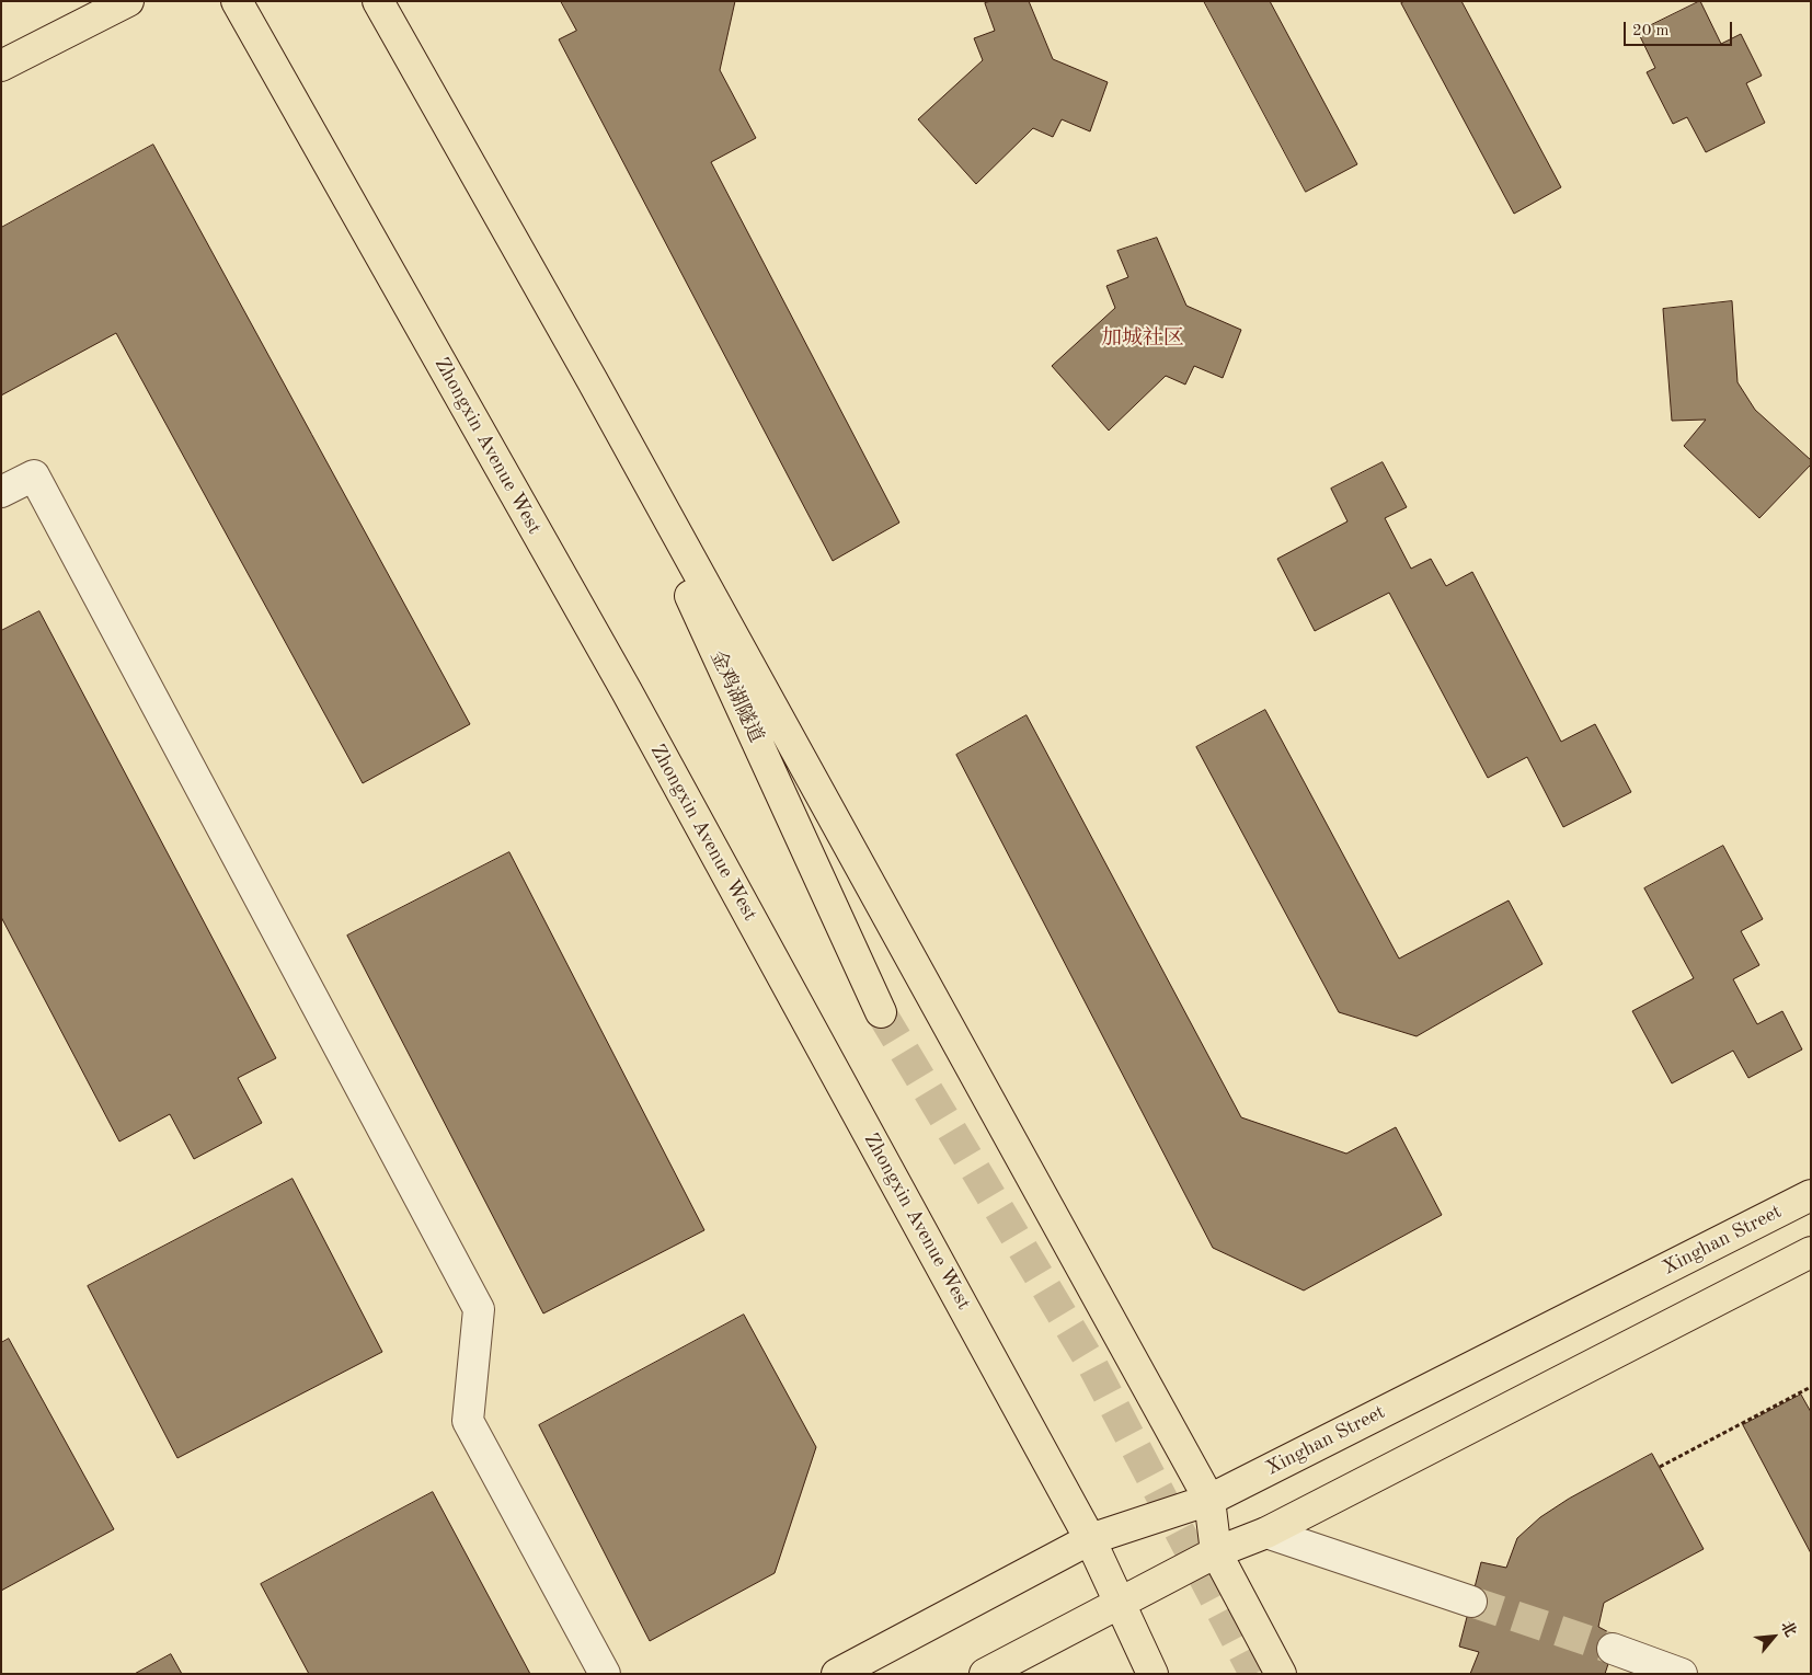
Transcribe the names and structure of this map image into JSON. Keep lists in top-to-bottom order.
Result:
{
  "streets": {
    "main road": ["Zhongxin Avenue West", "金鸡湖隧道", "Xinghan Street"]
  },
  "crossings": [
    ["Zhongxin Avenue West", "Xinghan Street"]
  ],
  "districts": ["加城社区"],
  "scale_bar": "20 m",
  "north": "top right"
}
